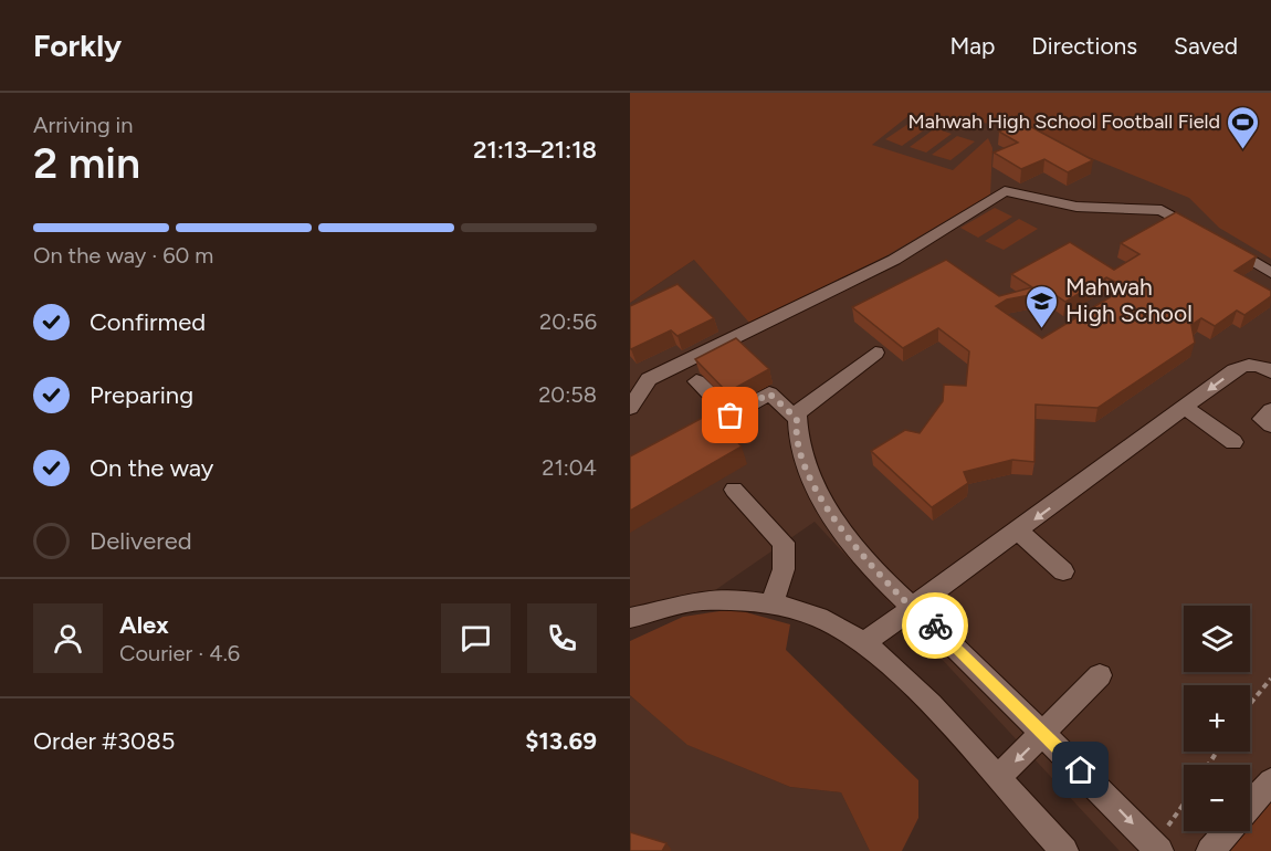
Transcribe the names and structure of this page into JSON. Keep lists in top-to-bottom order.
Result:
{
  "places": {
    "sports": ["Mahwah High School Football Field"],
    "school or university": ["Mahwah High School"]
  },
  "page": {
    "header": "Forkly",
    "nav": ["Map", "Directions", "Saved"],
    "heading": ["2 min", "Arriving in", "21:13–21:18"],
    "panel": [
      "Alex",
      "Courier · 4.6",
      "Order #3085",
      "$13.69"
    ],
    "bar": "On the way · 60 m",
    "list": [
      ["Confirmed", "20:56"],
      ["Preparing", "20:58"],
      ["On the way", "21:04"],
      "Delivered"
    ],
    "map_buttons": ["+", "−"]
  }
}
